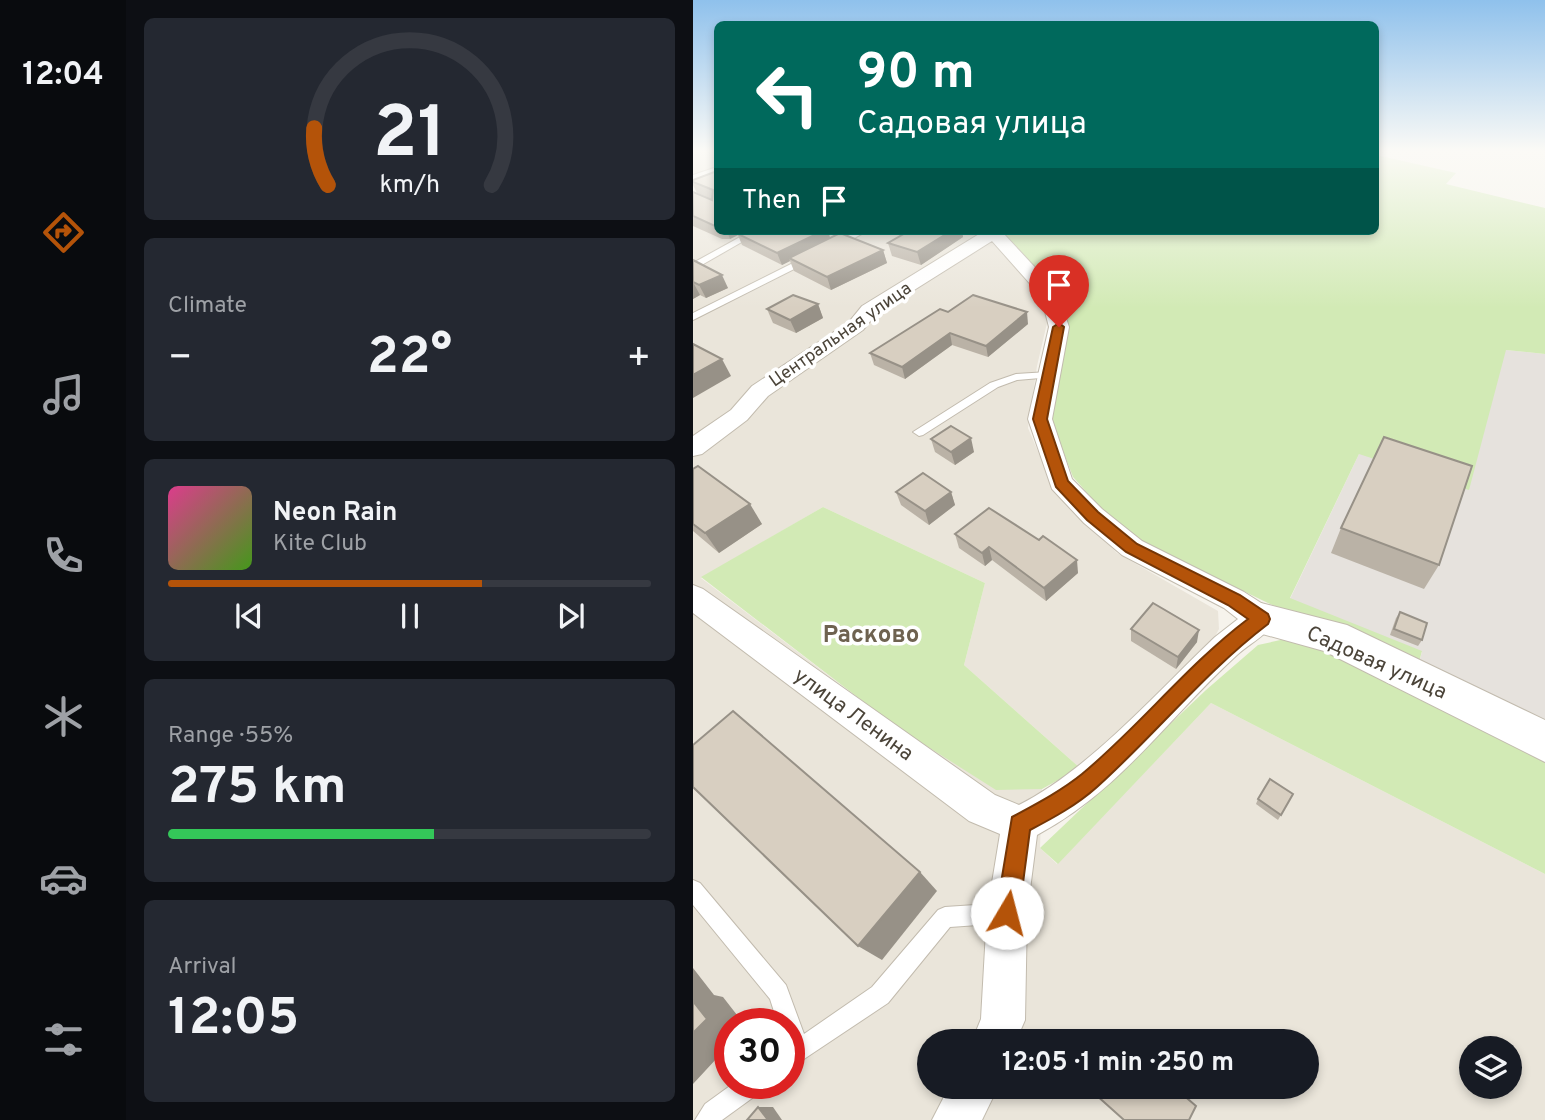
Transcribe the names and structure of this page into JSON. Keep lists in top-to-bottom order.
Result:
{
  "streets": {
    "street": ["Центральная улица", "Садовая улица", "улица Ленина"]
  },
  "districts": ["Расково"],
  "page": {
    "tabs": "12:04",
    "turn": ["90 m", "Садовая улица"],
    "then": "Then",
    "tile": [
      "Climate",
      ["Range · 55%", "275 km"],
      ["Arrival", "12:05"]
    ],
    "heat": ["−", "22°", "+"],
    "song": ["Neon Rain", "Kite Club"],
    "limit": "30",
    "trip": "12:05 · 1 min · 250 m",
    "gauge": ["21", "km/h"]
  }
}
